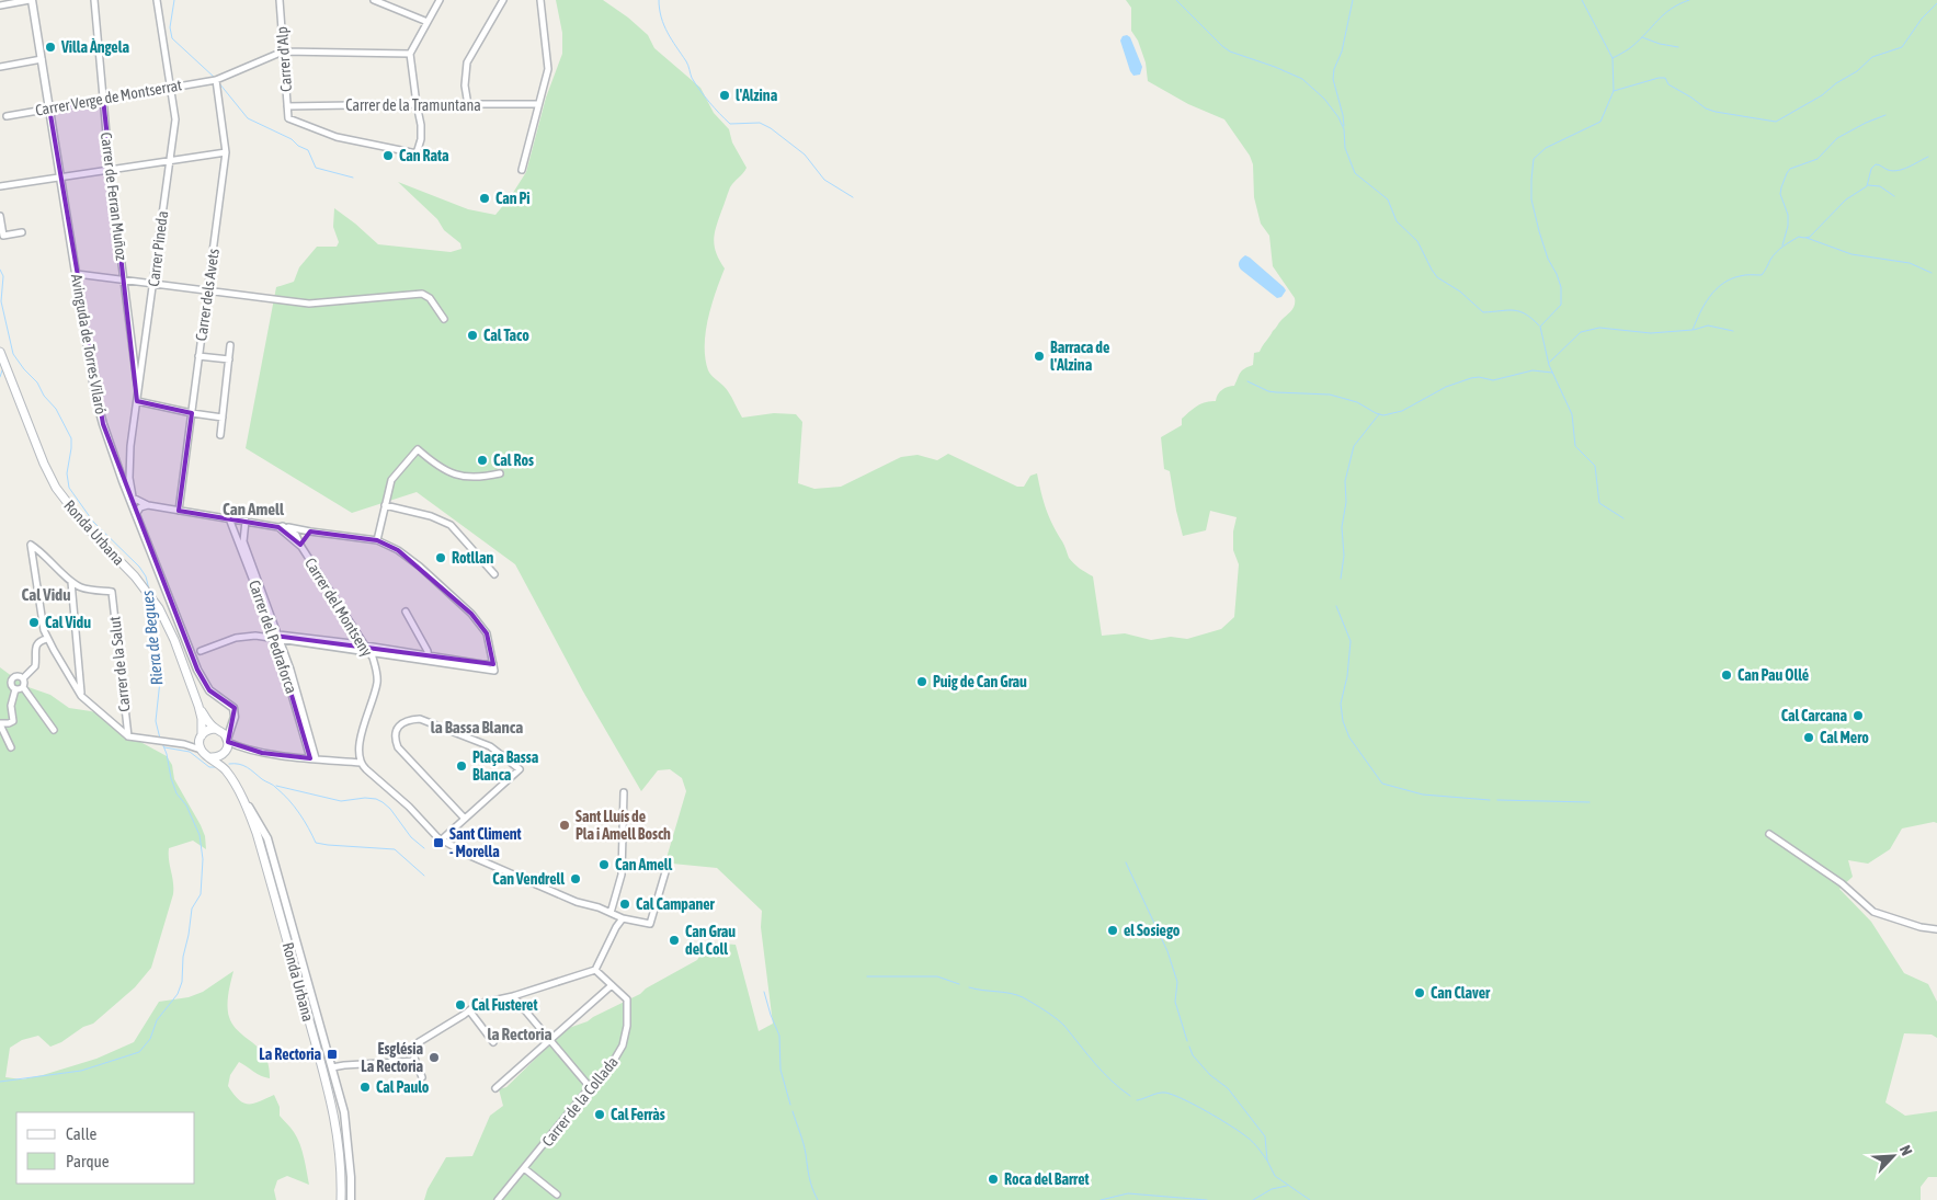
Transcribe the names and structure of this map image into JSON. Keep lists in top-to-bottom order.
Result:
{
  "streets": {
    "main road": ["Ronda Urbana"],
    "street": [
      "Carrer d'Alp",
      "Carrer Verge de Montserrat",
      "Carrer de la Tramuntana",
      "Carrer de Ferran Muñoz",
      "Carrer Pineda",
      "Carrer dels Avets",
      "Avinguda de Torres Vilaró",
      "Carrer del Montseny",
      "Carrer del Pedraforca",
      "Carrer de la Salut",
      "Carrer de la Collada"
    ]
  },
  "crossings": [
    ["Carrer d'Alp", "Carrer Verge de Montserrat"],
    ["Carrer d'Alp", "Carrer de la Tramuntana"],
    ["Carrer Verge de Montserrat", "Carrer de Ferran Muñoz"],
    ["Carrer Verge de Montserrat", "Carrer Pineda"],
    ["Carrer Verge de Montserrat", "Carrer dels Avets"],
    ["Carrer Verge de Montserrat", "Avinguda de Torres Vilaró"],
    ["Carrer de Ferran Muñoz", "Carrer Pineda"],
    ["Carrer Pineda", "Avinguda de Torres Vilaró"]
  ],
  "districts": [
    "Can Amell",
    "Cal Vidu",
    "la Bassa Blanca",
    "la Rectoria"
  ],
  "water": ["Riera de Begues"],
  "places": {
    "other": [
      "Villa Àngela",
      "l'Alzina",
      "Can Rata",
      "Can Pi",
      "Cal Taco",
      "Barraca de l'Alzina",
      "Cal Ros",
      "Rotllan",
      "Cal Vidu",
      "Can Pau Ollé",
      "Puig de Can Grau",
      "Cal Carcana",
      "Cal Mero",
      "Plaça Bassa Blanca",
      "Sant Lluís de Pla i Amell Bosch",
      "Can Amell",
      "Can Vendrell",
      "Cal Campaner",
      "el Sosiego",
      "Can Grau del Coll",
      "Can Claver",
      "Cal Fusteret",
      "Església La Rectoria",
      "Cal Paulo",
      "Cal Ferràs",
      "Roca del Barret"
    ],
    "transit": ["Sant Climent - Morella", "La Rectoria"]
  },
  "legend": ["Calle", "Parque"],
  "north": "top right"
}
